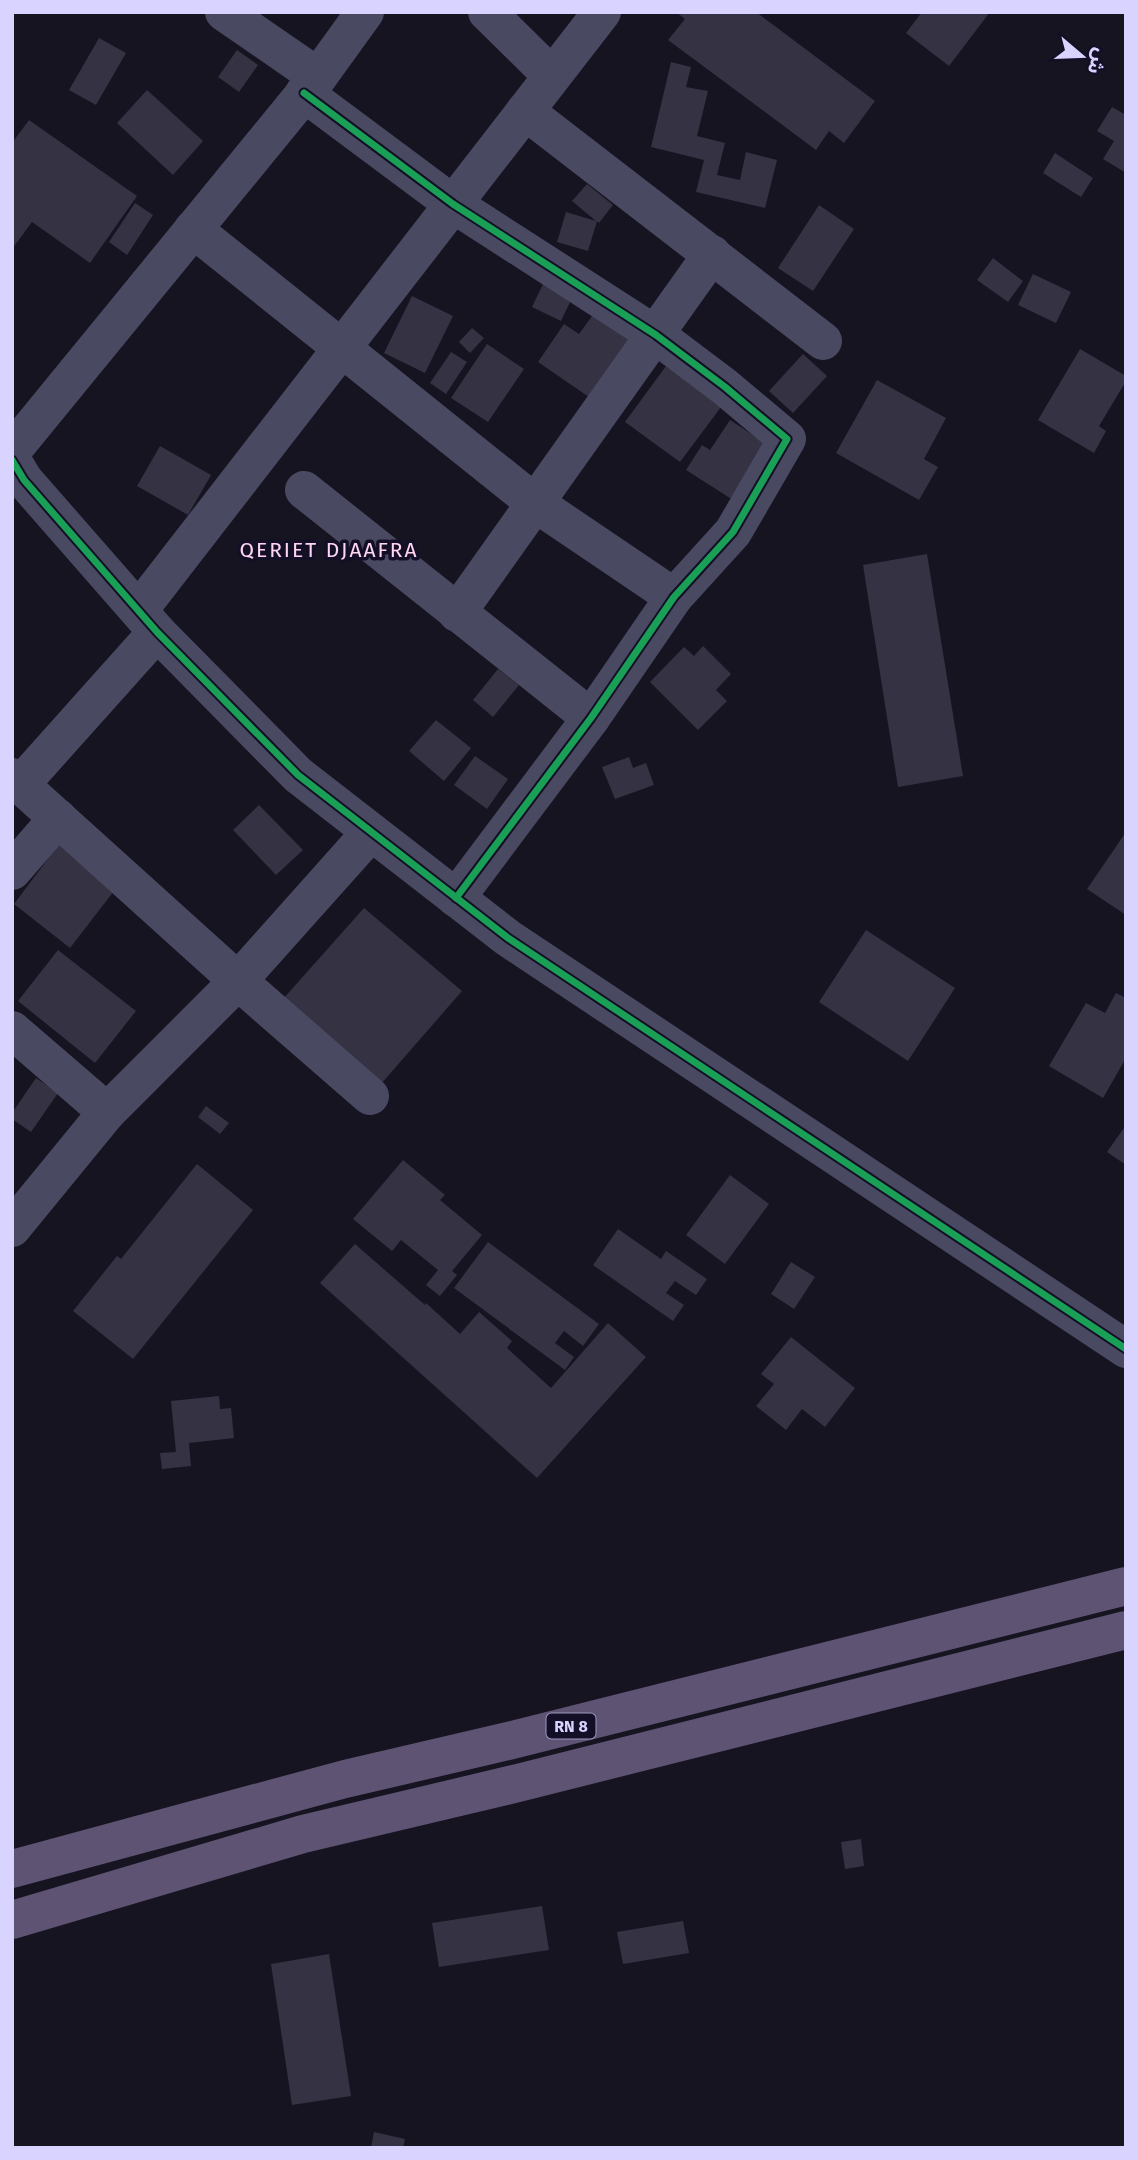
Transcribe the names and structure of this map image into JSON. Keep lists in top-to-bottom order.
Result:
{
  "streets": {
    "main road": ["RN 8"]
  },
  "districts": ["QERIET DJAAFRA"],
  "north": "right"
}
